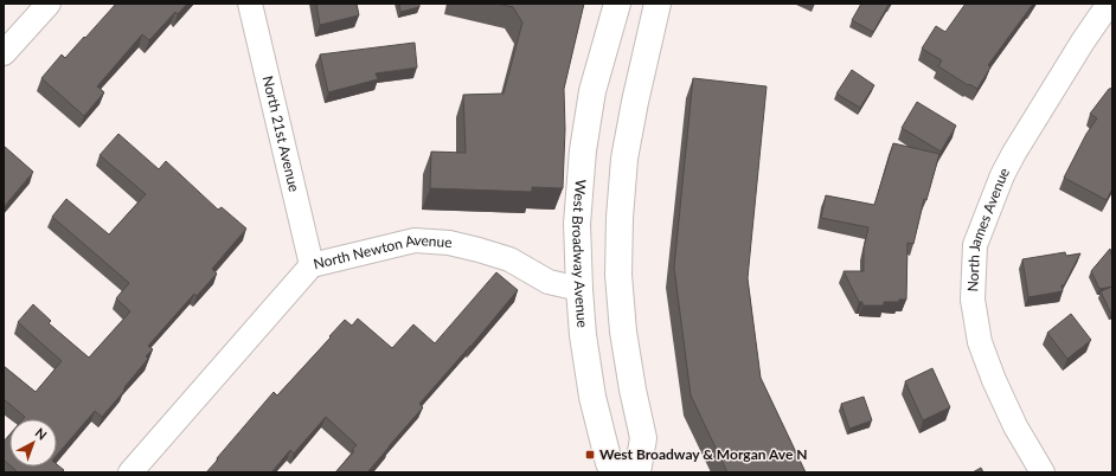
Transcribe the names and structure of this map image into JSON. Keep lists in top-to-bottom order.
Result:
{
  "streets": {
    "main road": ["West Broadway Avenue"],
    "street": ["North 21st Avenue", "North James Avenue", "North Newton Avenue"]
  },
  "crossings": [
    ["North 21st Avenue", "North Newton Avenue"],
    ["West Broadway Avenue", "North Newton Avenue"]
  ],
  "places": {
    "transit": ["West Broadway & Morgan Ave N"]
  },
  "north": "top right"
}
